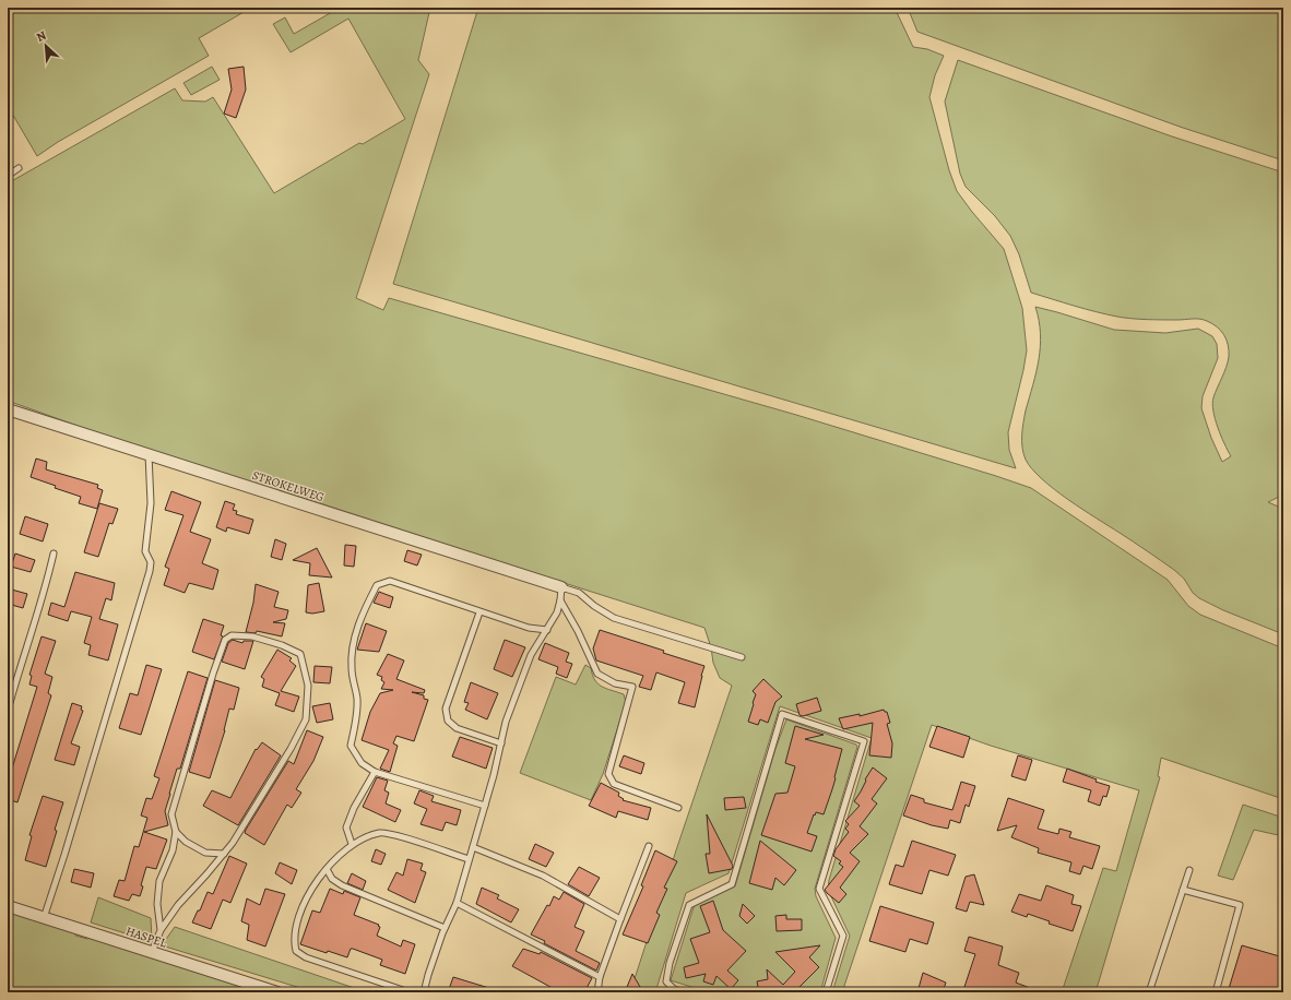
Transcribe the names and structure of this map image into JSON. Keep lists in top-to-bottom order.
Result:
{
  "streets": {
    "street": ["STROKELWEG", "HASPEL"]
  },
  "north": "top left"
}
